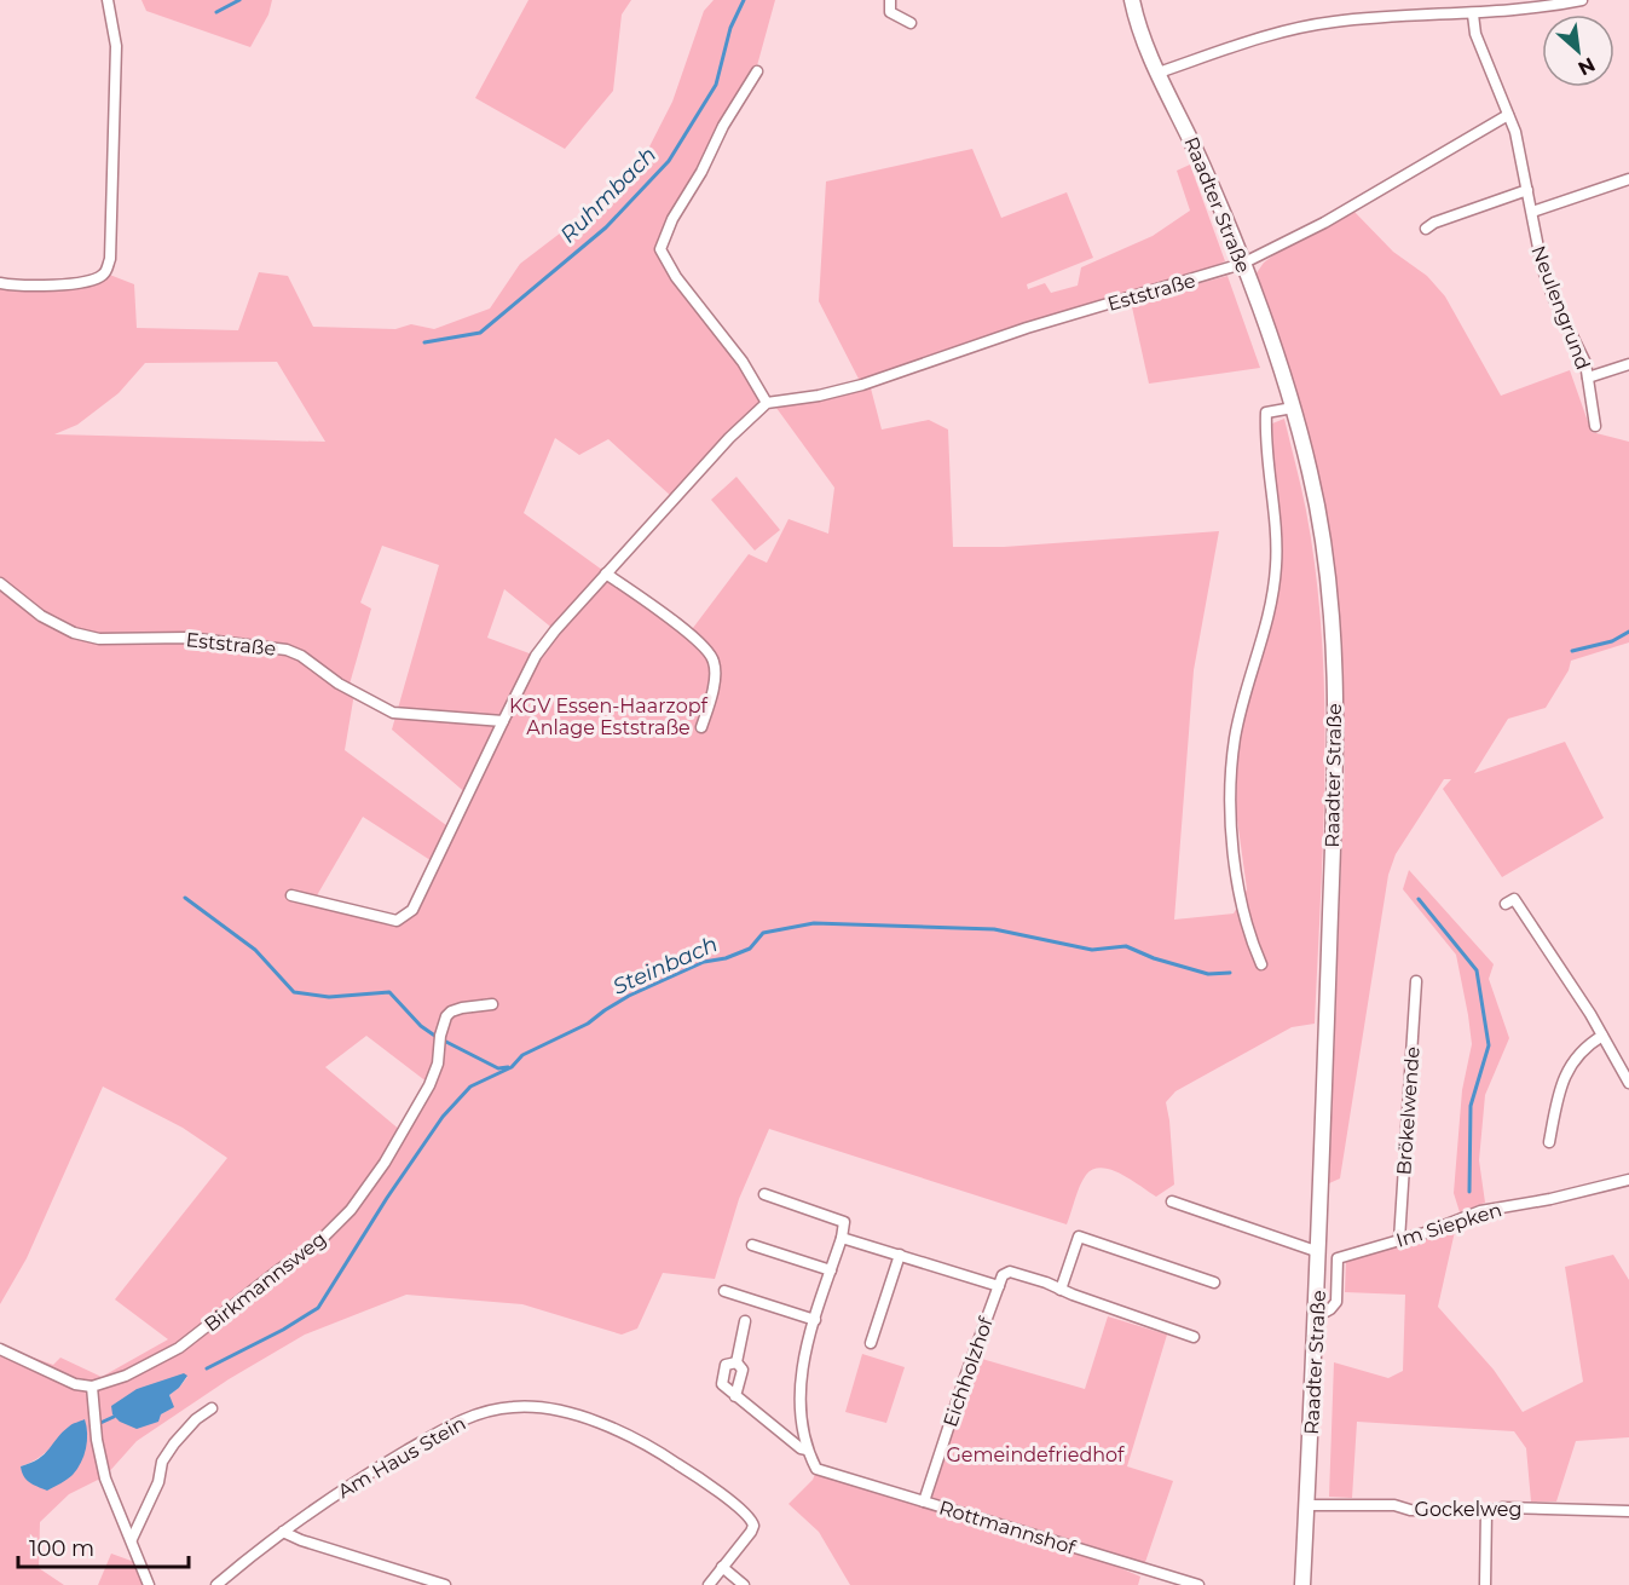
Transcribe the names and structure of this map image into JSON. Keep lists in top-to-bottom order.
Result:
{
  "streets": {
    "main road": ["Raadter Straße"],
    "street": [
      "Eststraße",
      "Neulengrund",
      "Brökelwende",
      "Im Siepken",
      "Birkmannsweg",
      "Eichholzhof",
      "Am Haus Stein",
      "Gockelweg",
      "Rottmannshof"
    ]
  },
  "crossings": [
    ["Raadter Straße", "Eststraße"],
    ["Raadter Straße", "Im Siepken"],
    ["Raadter Straße", "Gockelweg"],
    ["Eststraße", "Neulengrund"],
    ["Brökelwende", "Im Siepken"],
    ["Eichholzhof", "Rottmannshof"]
  ],
  "water": ["Ruhmbach", "Steinbach"],
  "parks": ["KGV Essen-Haarzopf Anlage Eststraße", "Gemeindefriedhof"],
  "scale_bar": "100 m",
  "north": "bottom right"
}
